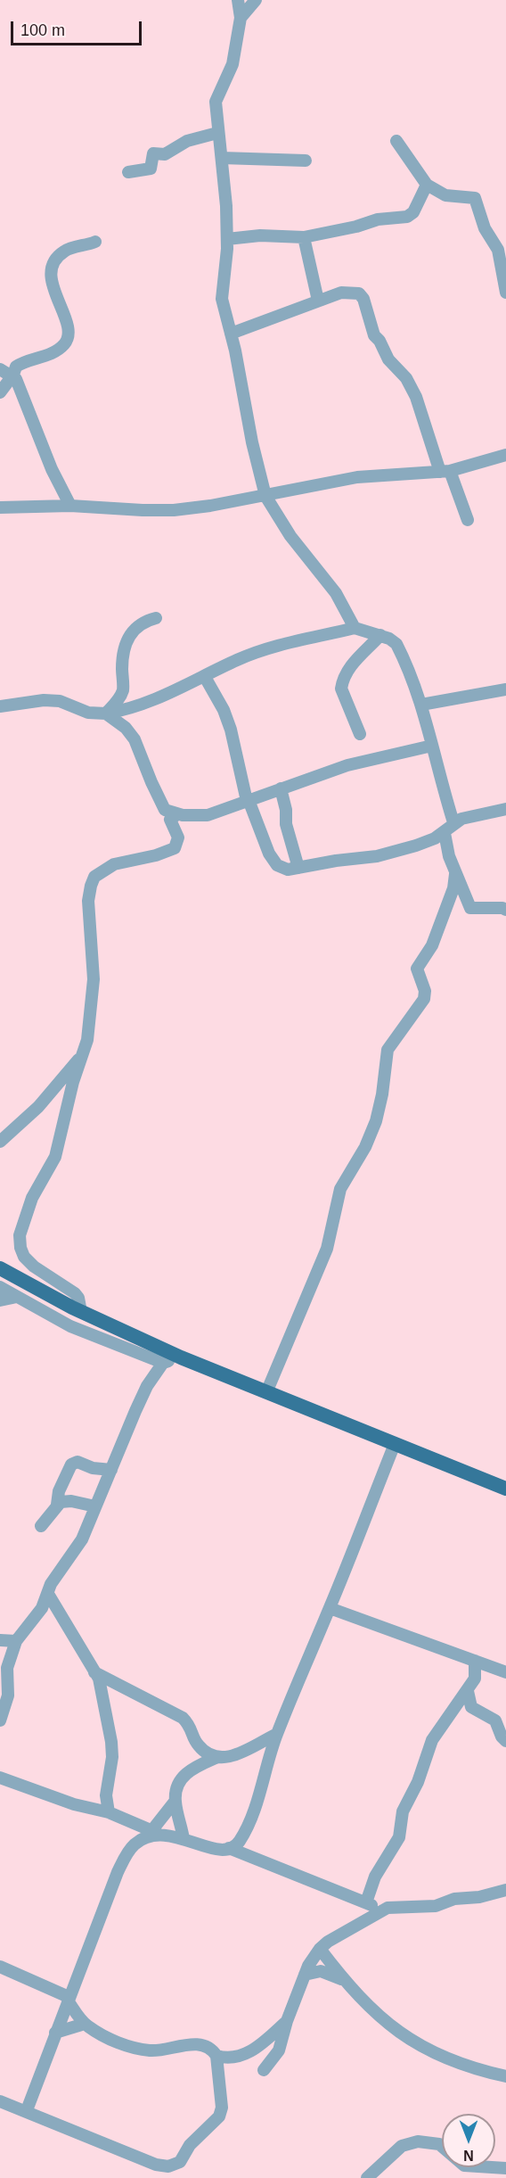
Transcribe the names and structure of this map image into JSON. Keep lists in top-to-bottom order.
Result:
{
  "scale_bar": "100 m",
  "north": "bottom"
}
